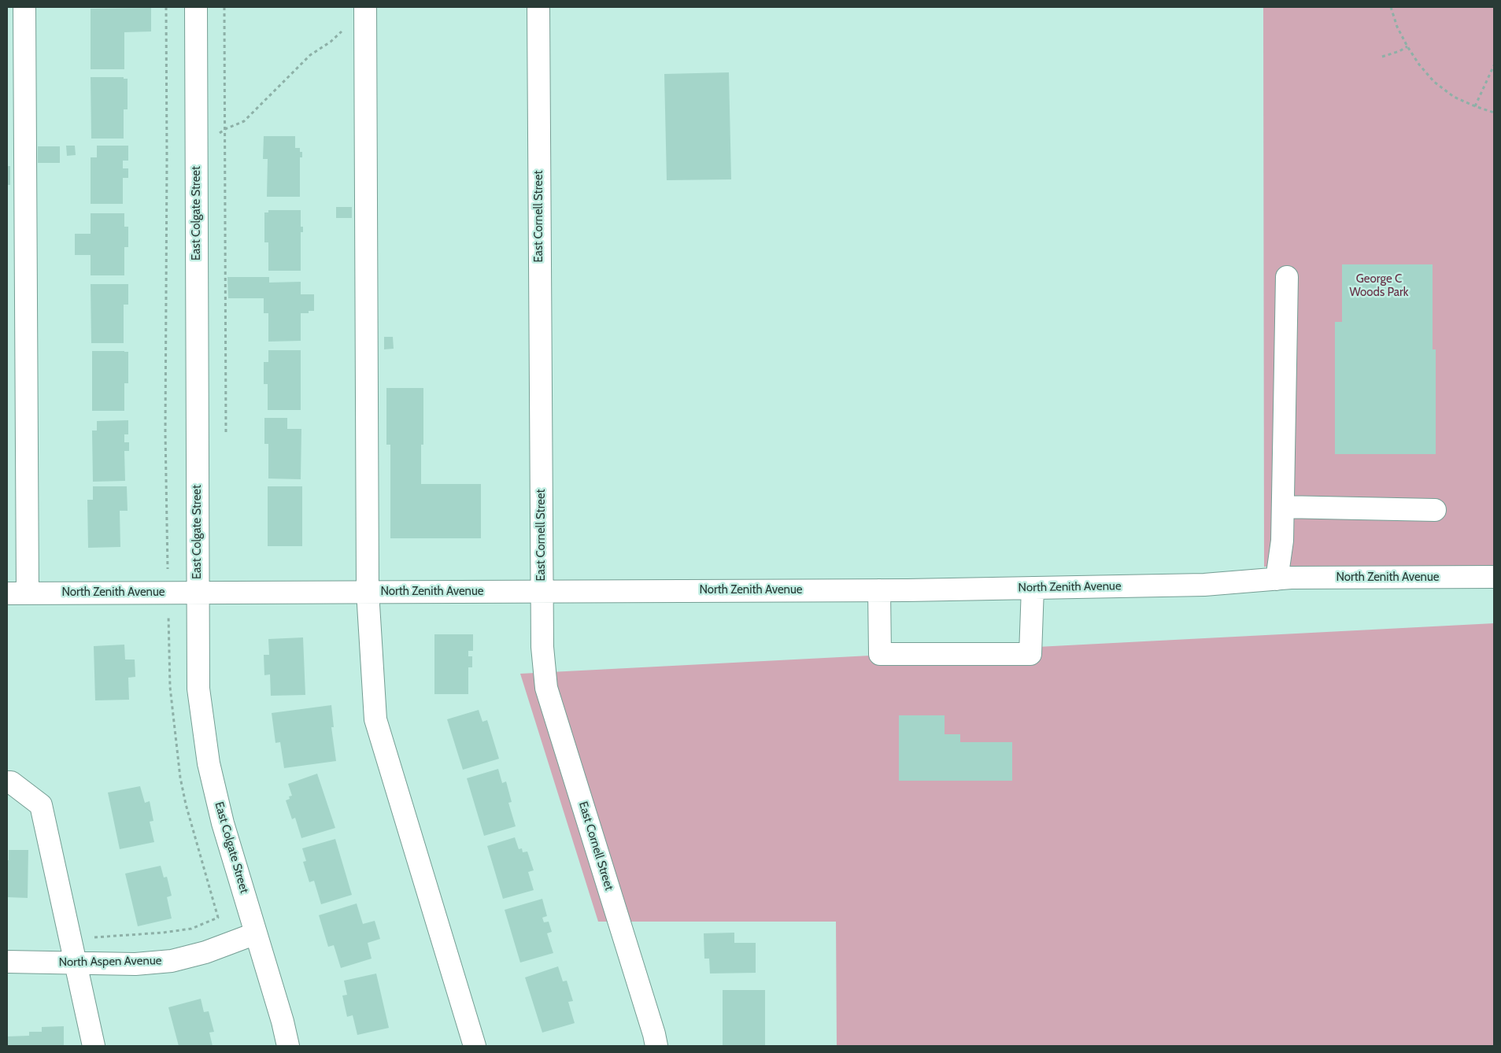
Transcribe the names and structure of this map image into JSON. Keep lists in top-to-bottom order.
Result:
{
  "streets": {
    "street": [
      "East Colgate Street",
      "East Cornell Street",
      "North Zenith Avenue",
      "North Aspen Avenue"
    ]
  },
  "crossings": [
    ["East Colgate Street", "North Zenith Avenue"],
    ["East Colgate Street", "North Aspen Avenue"],
    ["East Cornell Street", "North Zenith Avenue"]
  ],
  "parks": ["George C Woods Park"]
}
